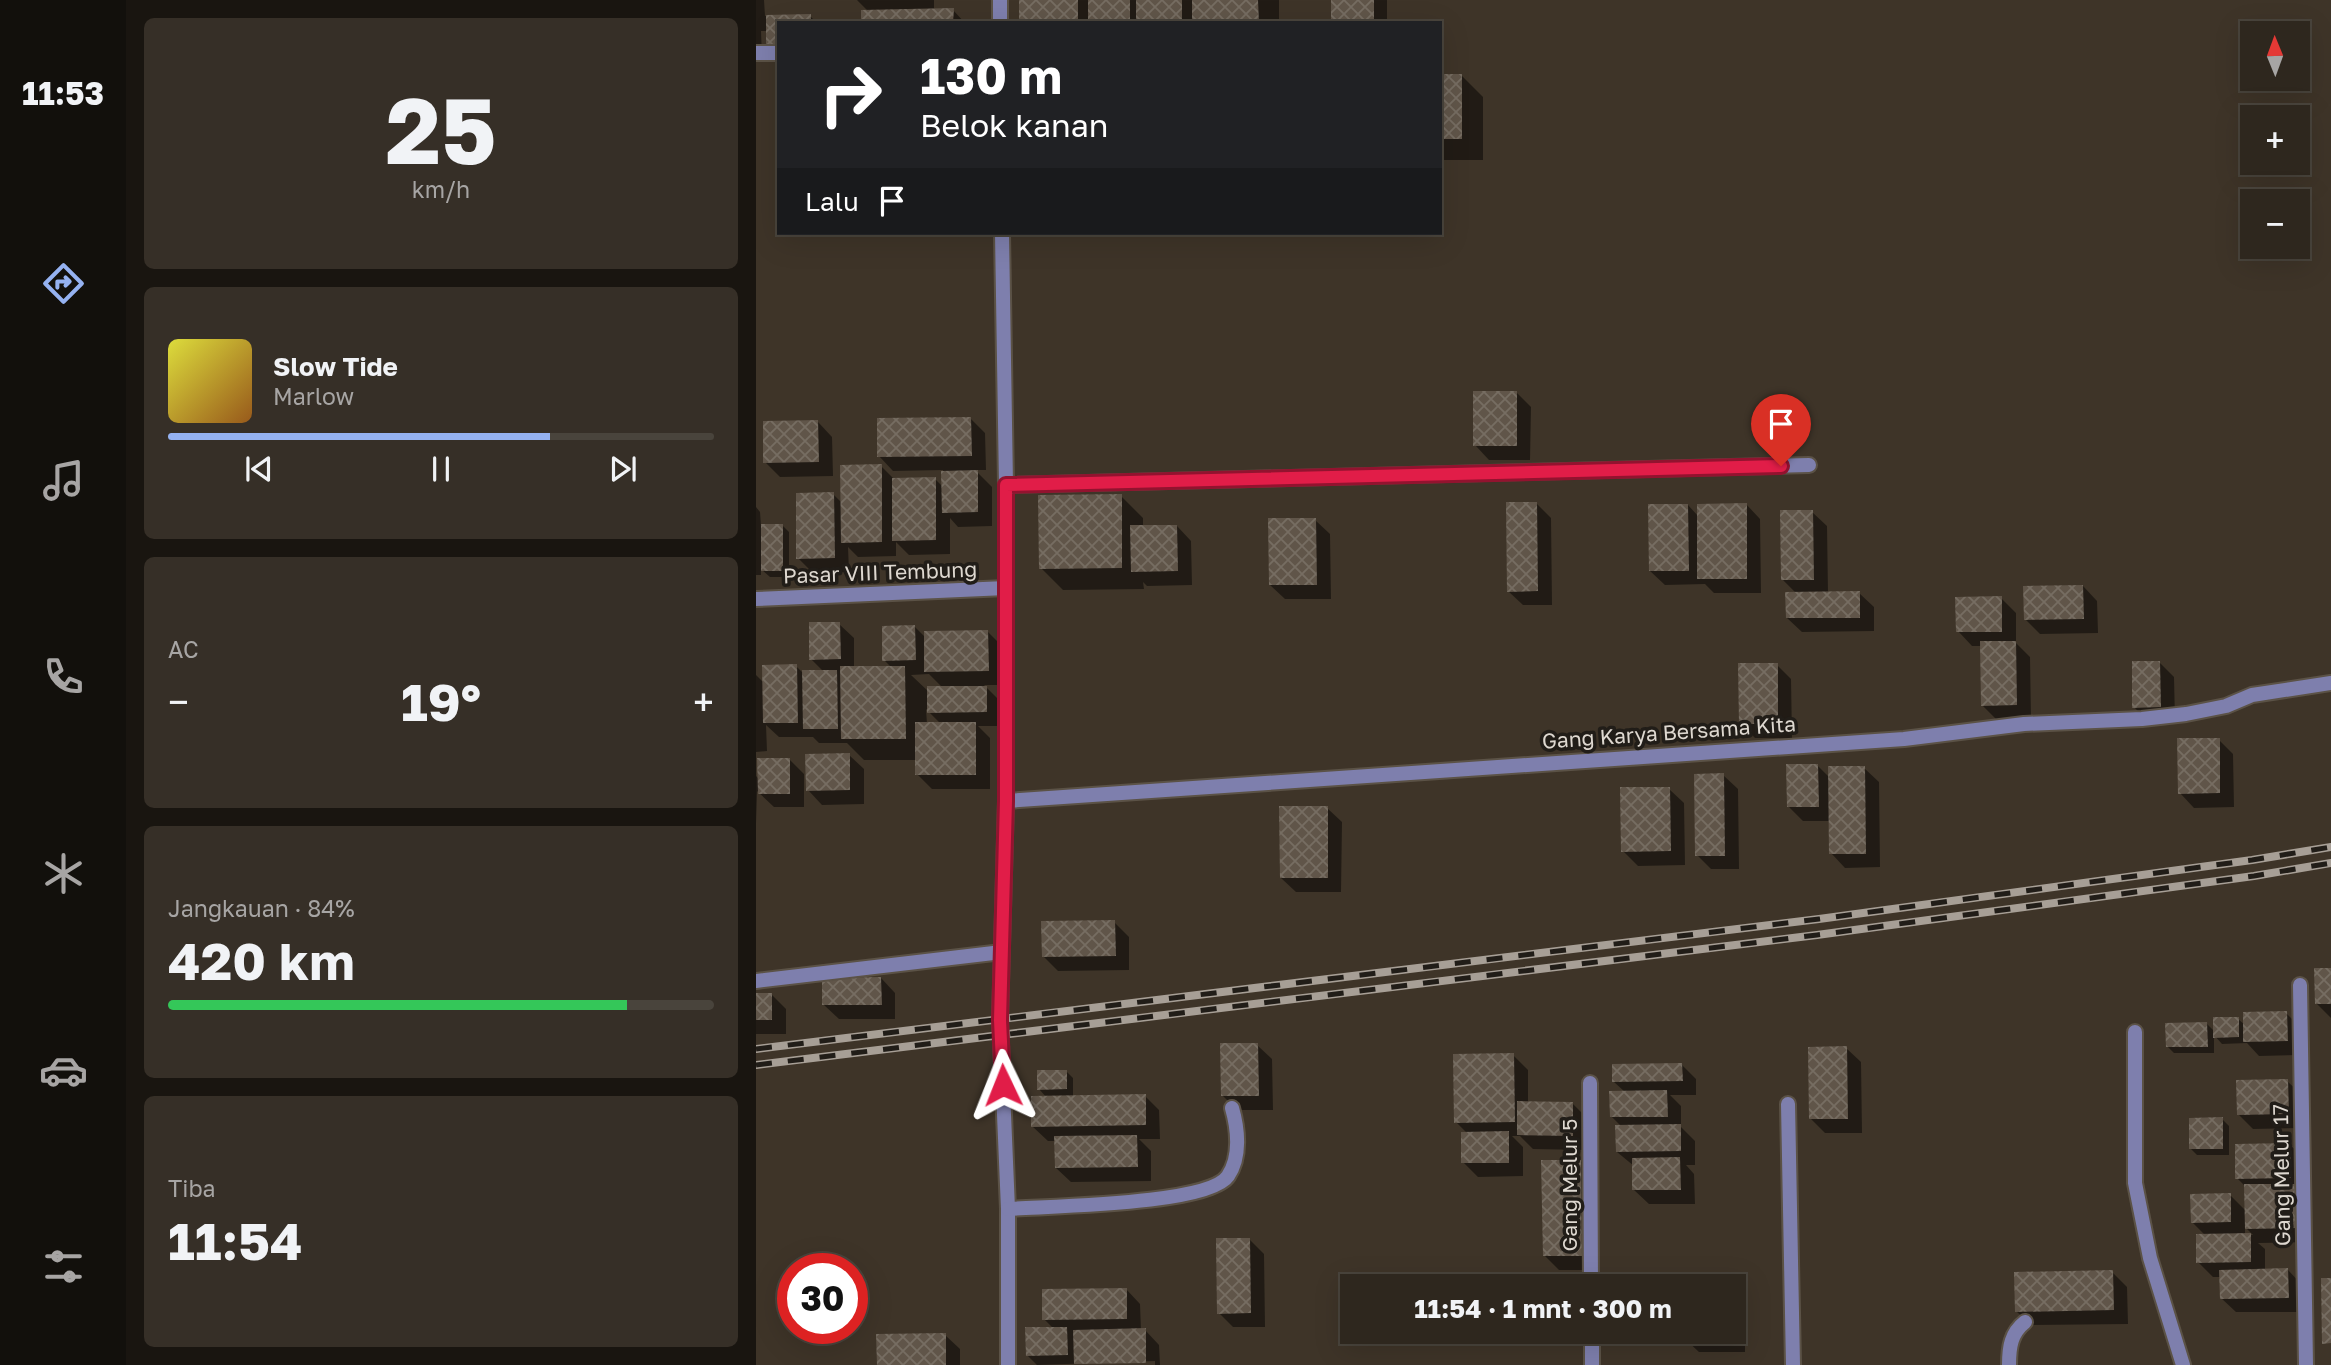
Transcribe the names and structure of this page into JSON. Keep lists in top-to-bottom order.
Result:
{
  "streets": {
    "street": [
      "Pasar VIII Tembung",
      "Gang Karya Bersama Kita",
      "Gang Melur 17",
      "Gang Melur 5"
    ]
  },
  "north": "top",
  "page": {
    "tabs": "11:53",
    "tile": [
      ["25", "km/h"],
      "AC",
      ["Jangkauan · 84%", "420 km"],
      ["Tiba", "11:54"]
    ],
    "map_buttons": ["+", "−"],
    "turn": ["130 m", "Belok kanan"],
    "then": "Lalu",
    "song": ["Slow Tide", "Marlow"],
    "heat": ["−", "19°", "+"],
    "limit": "30",
    "trip": "11:54 · 1 mnt · 300 m"
  }
}
